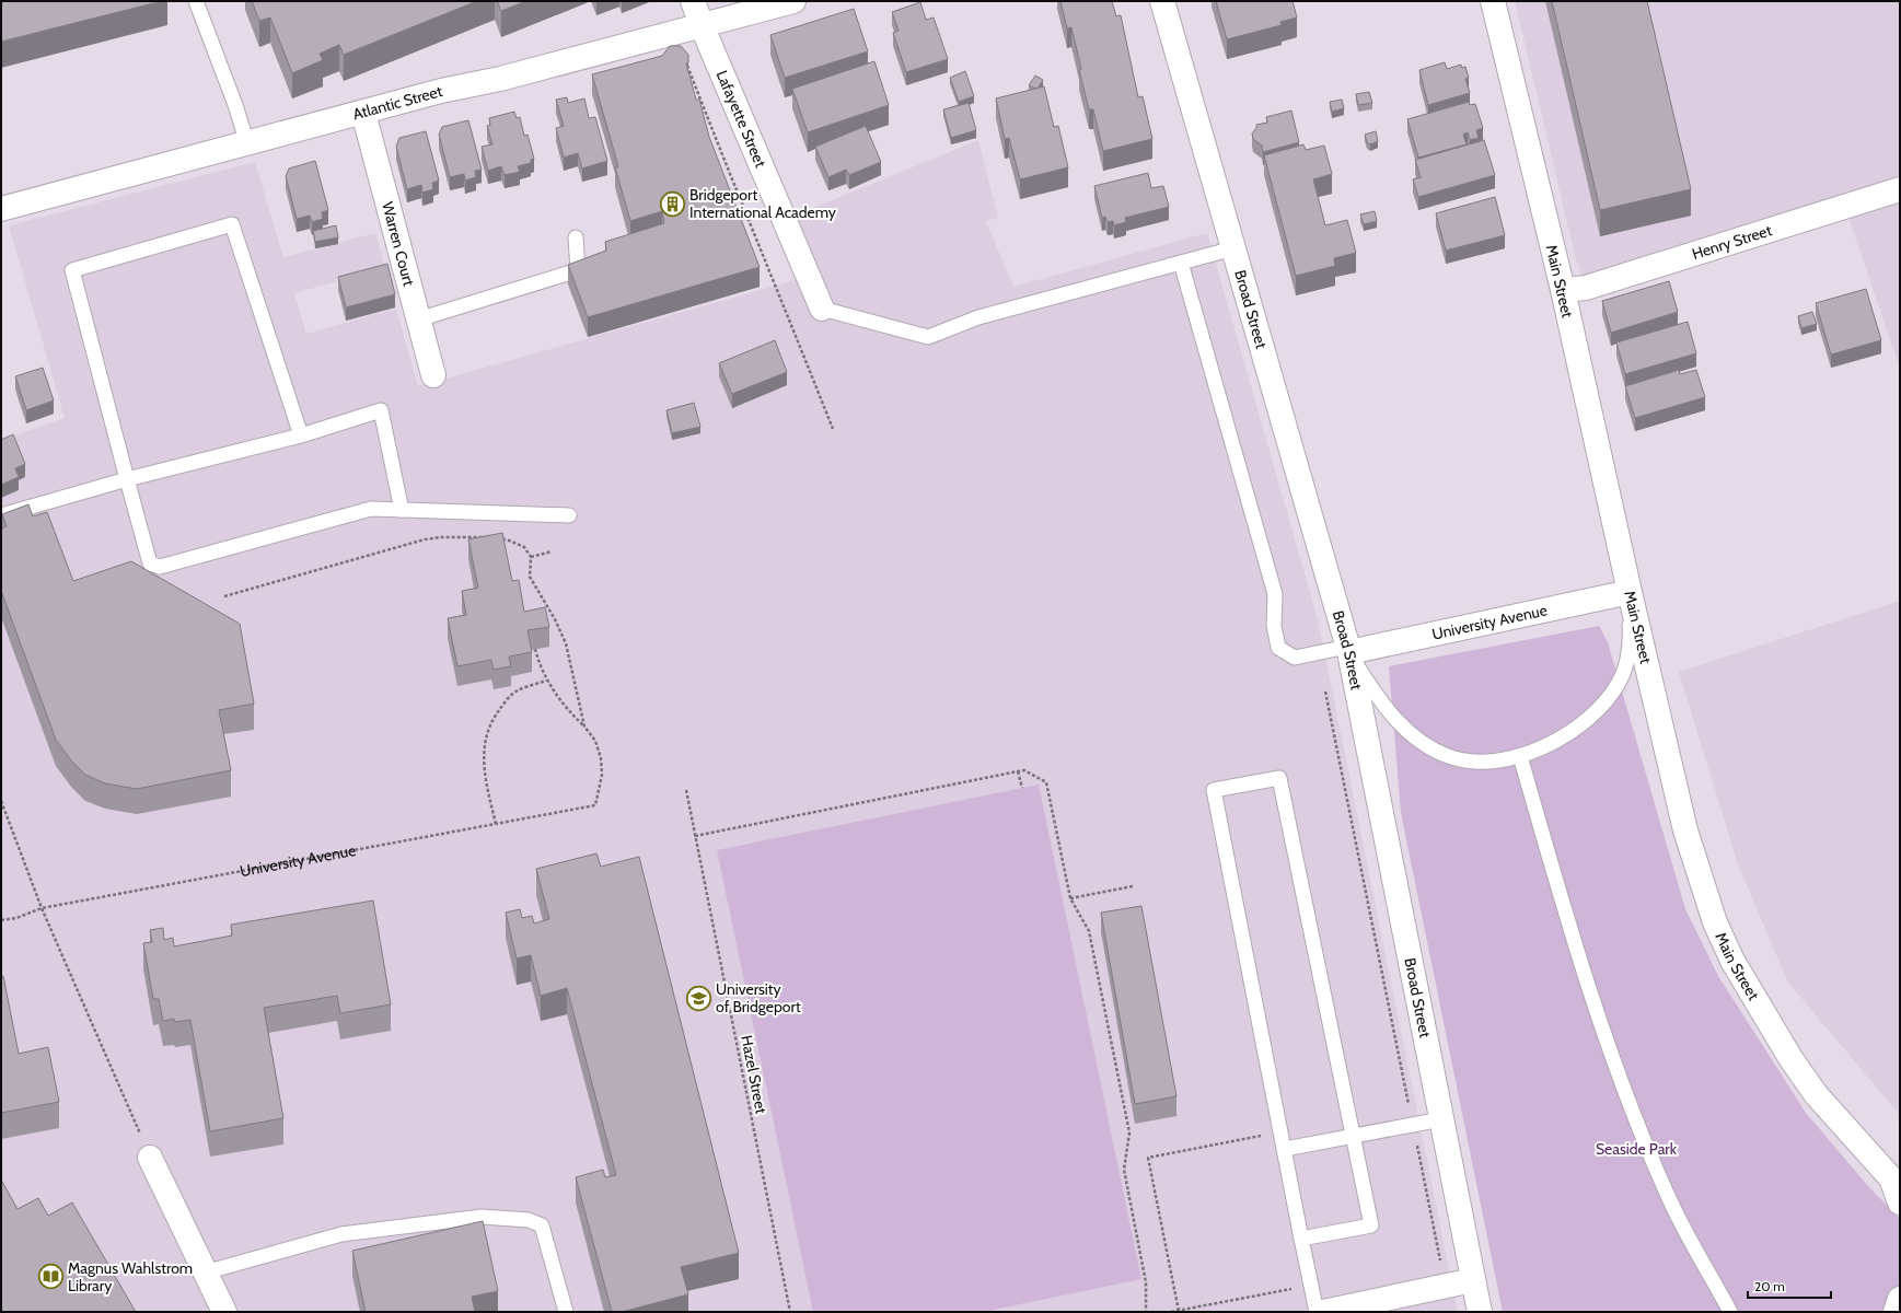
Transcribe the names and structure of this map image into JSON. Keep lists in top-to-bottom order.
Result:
{
  "streets": {
    "street": [
      "Atlantic Street",
      "Lafayette Street",
      "Henry Street",
      "Warren Court",
      "Main Street",
      "Broad Street",
      "University Avenue"
    ],
    "path": ["Hazel Street"]
  },
  "crossings": [
    ["Atlantic Street", "Lafayette Street"],
    ["Atlantic Street", "Warren Court"],
    ["Henry Street", "Main Street"],
    ["Main Street", "University Avenue"],
    ["Broad Street", "University Avenue"]
  ],
  "parks": ["Seaside Park"],
  "places": {
    "building": ["Bridgeport International Academy"],
    "school or university": ["University of Bridgeport"],
    "library": ["Magnus Wahlstrom Library"]
  },
  "scale_bar": "20 m"
}
